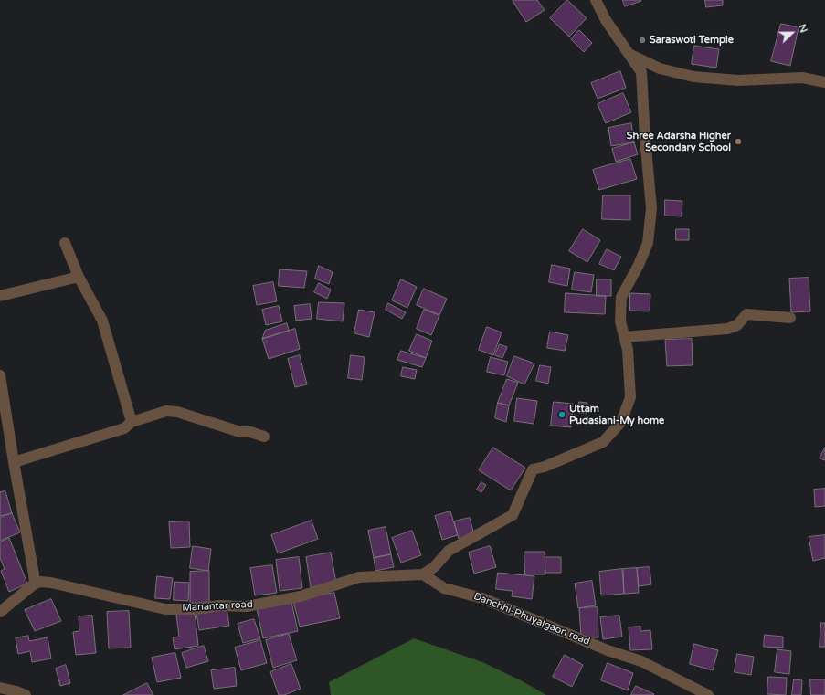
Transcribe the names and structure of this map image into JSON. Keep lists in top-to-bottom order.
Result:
{
  "streets": {
    "street": ["Manantar road", "Danchhi-Phuyalgaon road"]
  },
  "crossings": [
    ["Manantar road", "Danchhi-Phuyalgaon road"]
  ],
  "places": ["Saraswoti Temple", "Shree Adarsha Higher Secondary School", "Uttam Pudasiani-My home"],
  "north": "right"
}
